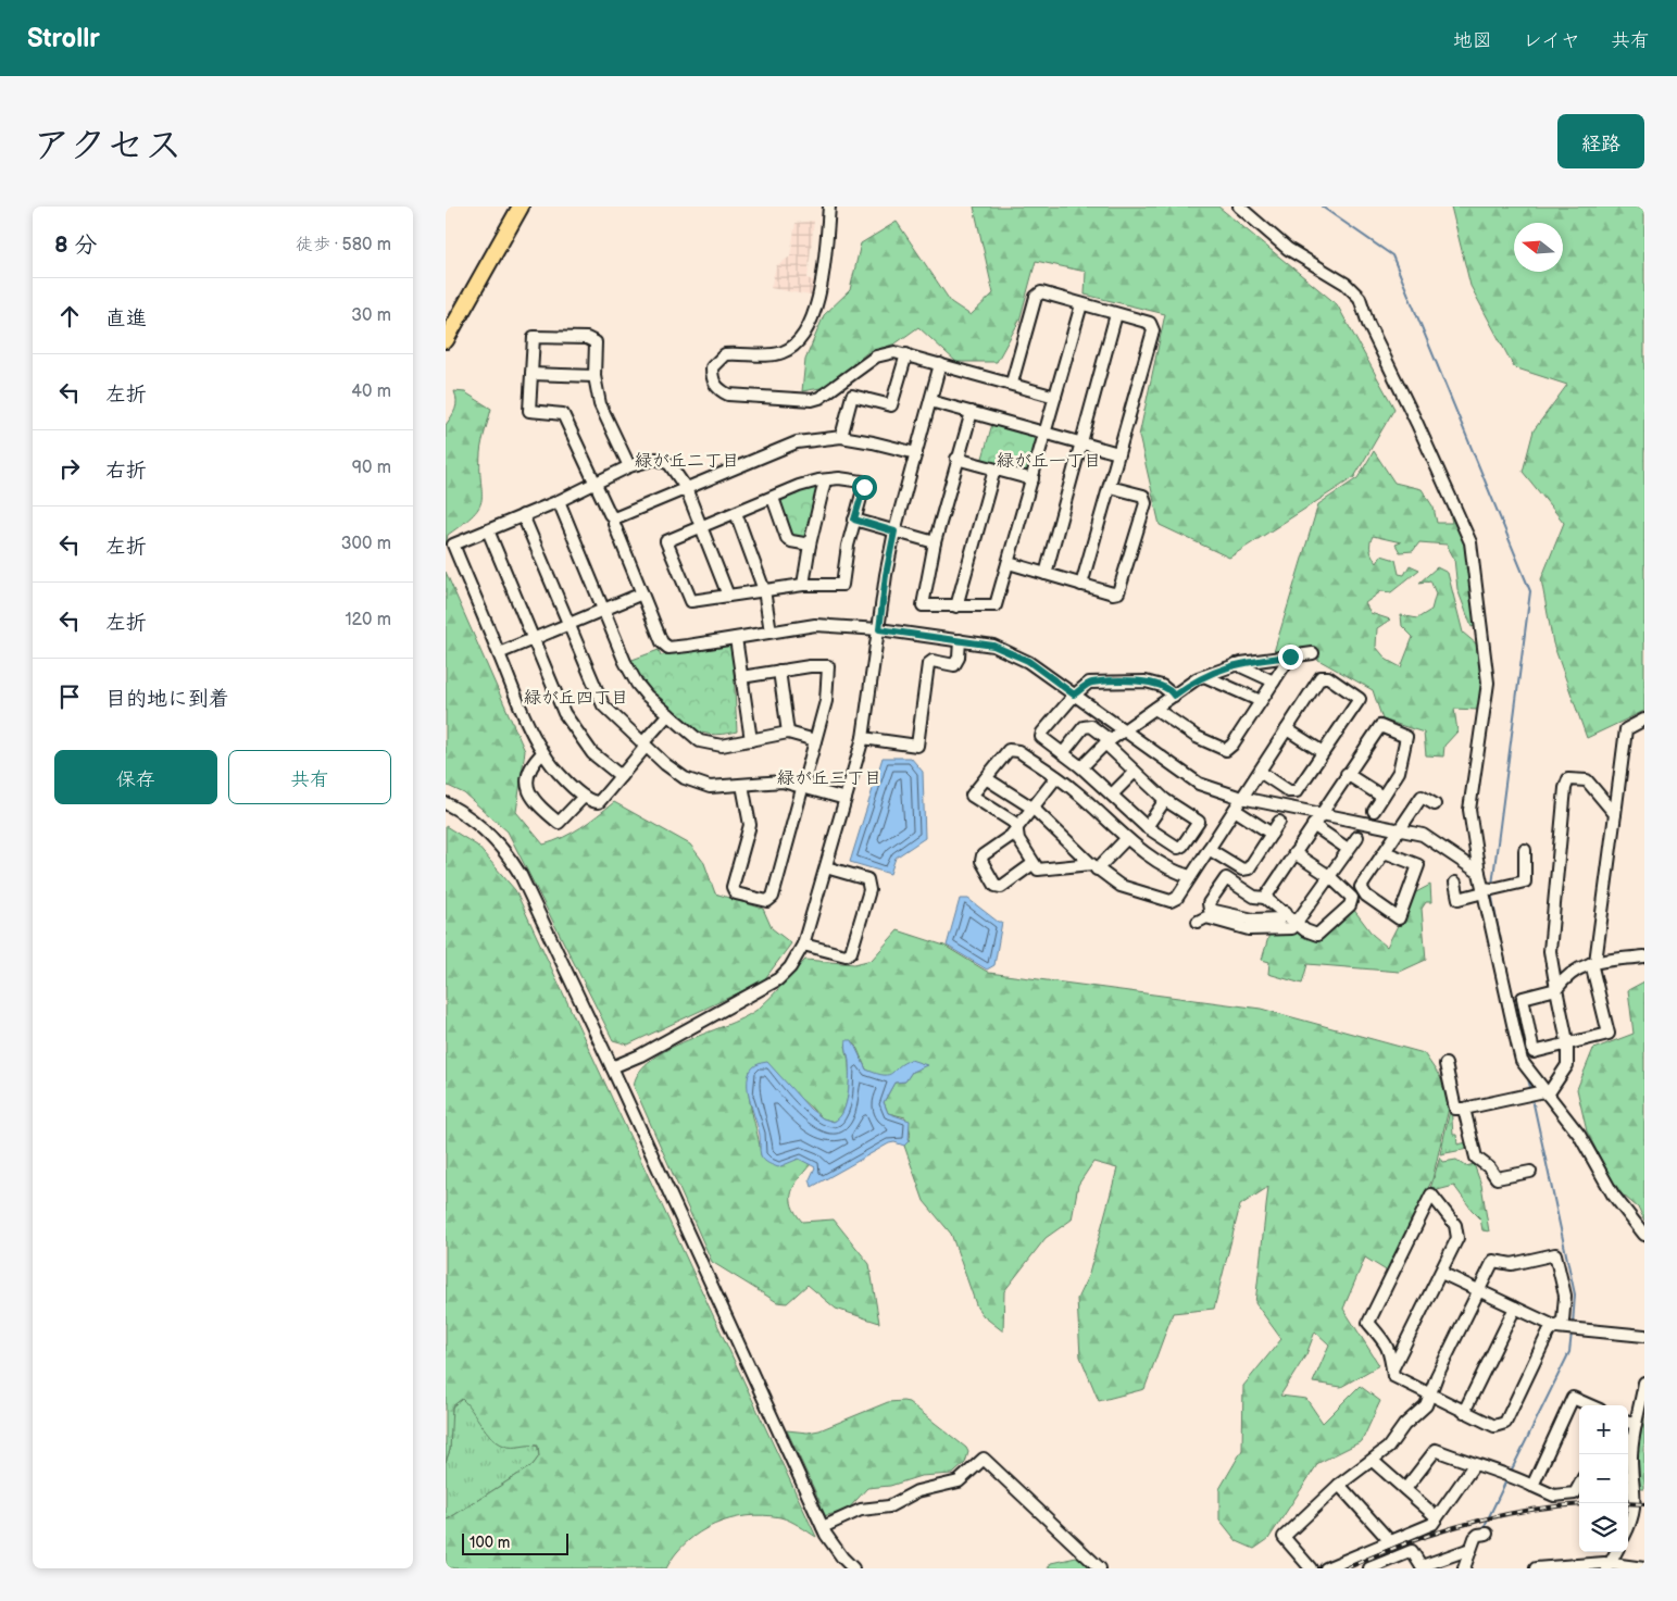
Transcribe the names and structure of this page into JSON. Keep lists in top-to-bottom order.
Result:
{
  "districts": [
    "緑が丘二丁目",
    "緑が丘一丁目",
    "緑が丘四丁目",
    "緑が丘三丁目"
  ],
  "scale_bar": "100 m",
  "north": "left",
  "page": {
    "header": "Strollr",
    "nav": ["地図", "レイヤ", "共有"],
    "title": "アクセス",
    "buttons": [
      "経路",
      ["保存", "共有"]
    ],
    "heading": ["8 分", "徒歩 · 580 m"],
    "list": [
      ["直進", "30 m"],
      ["左折", "40 m"],
      ["右折", "90 m"],
      ["左折", "300 m"],
      ["左折", "120 m"],
      "目的地に到着"
    ],
    "map_buttons": ["+", "−"],
    "scale": "100 m"
  }
}
